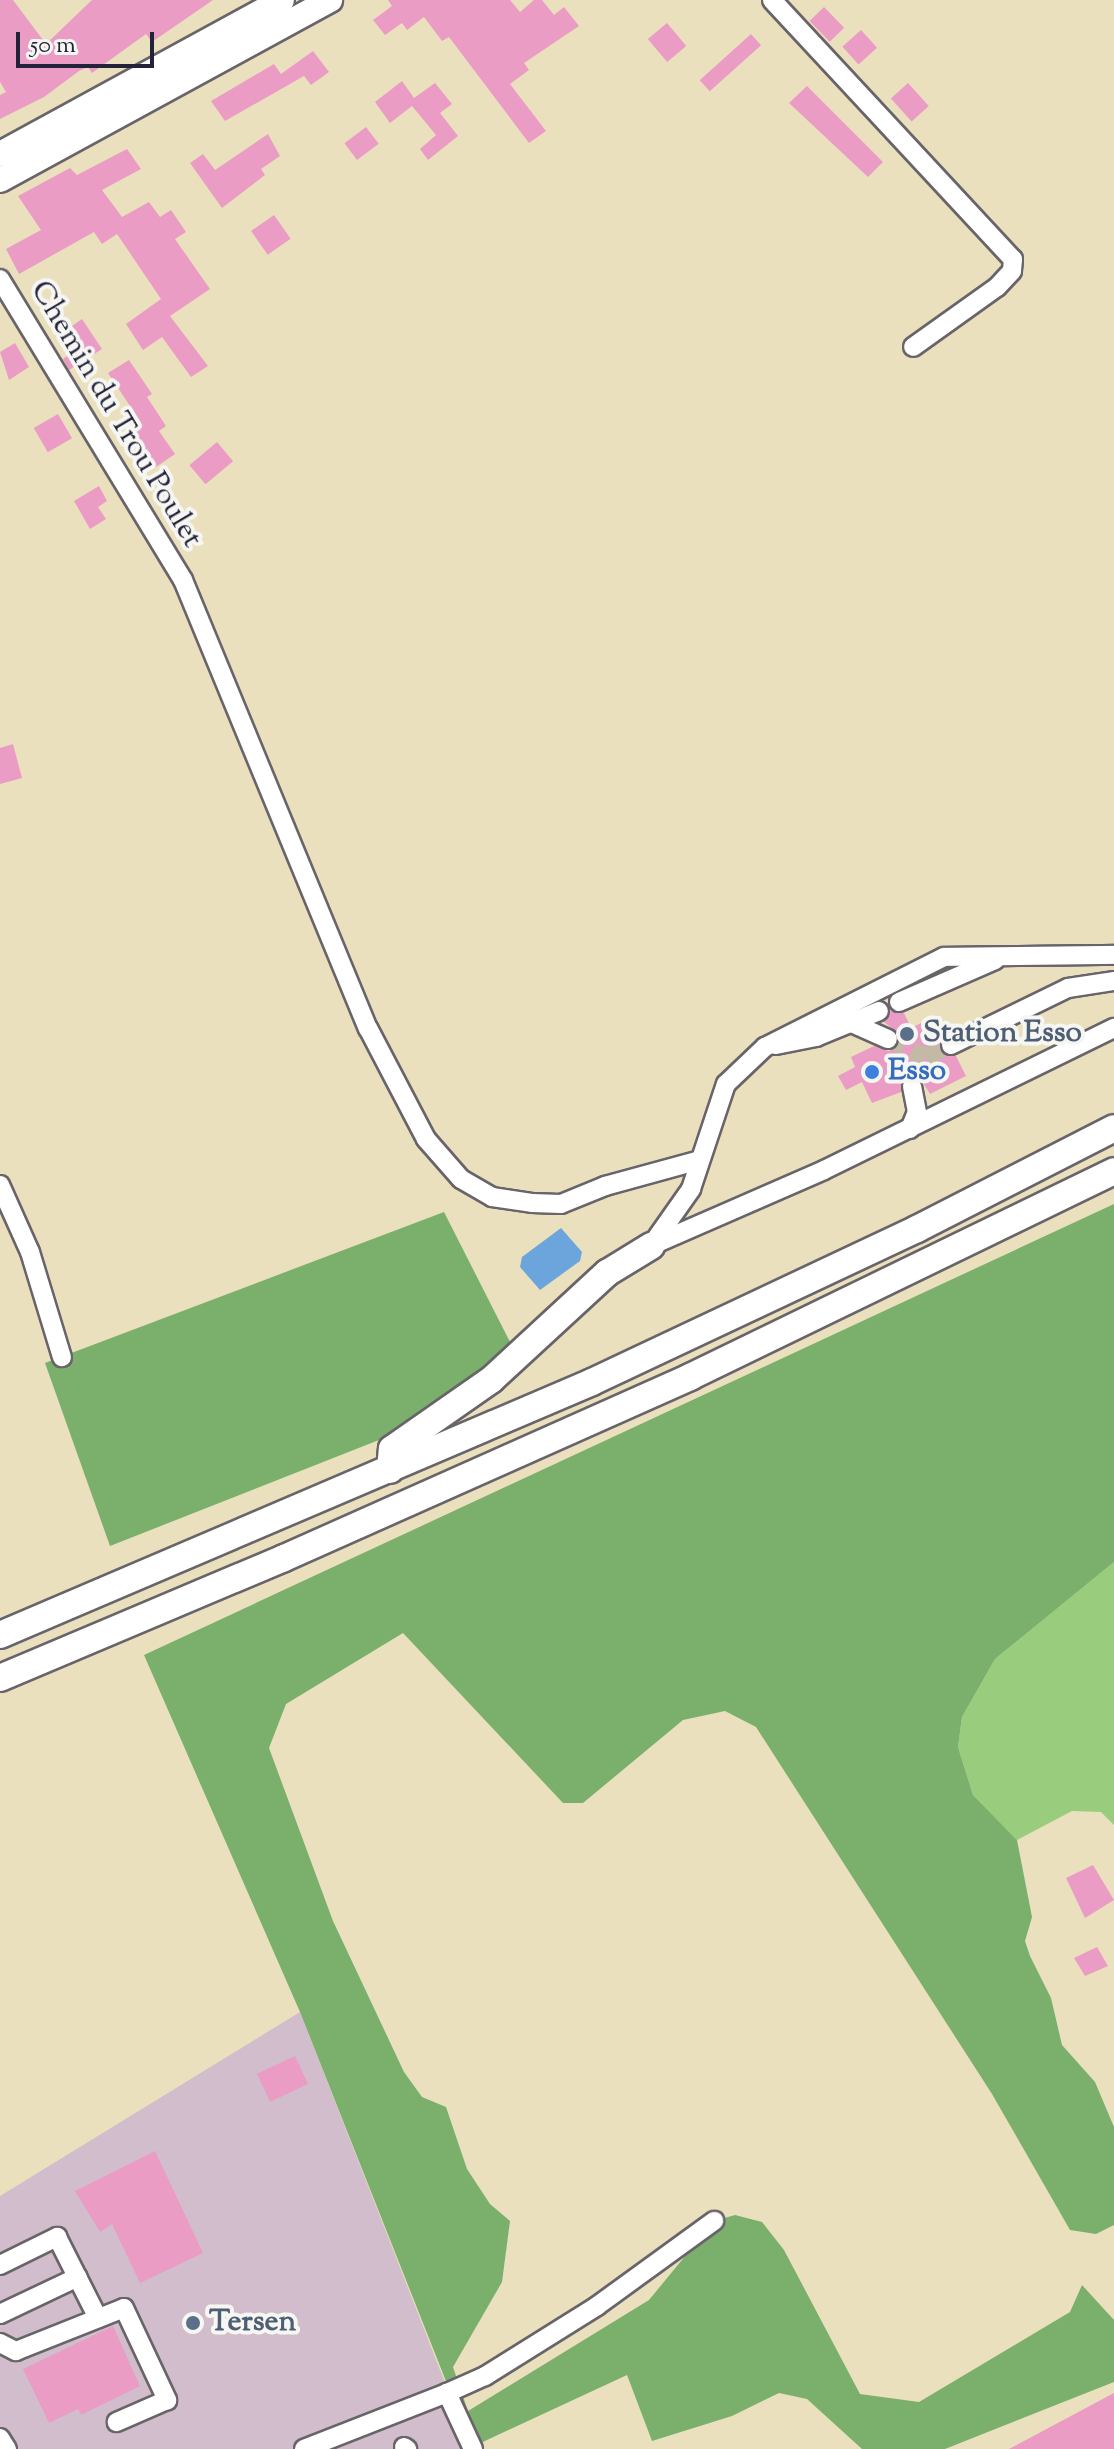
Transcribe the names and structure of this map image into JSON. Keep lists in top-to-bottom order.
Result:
{
  "streets": {
    "street": ["Chemin du Trou Poulet"]
  },
  "places": ["Station Esso", "Esso", "Tersen"],
  "scale_bar": "50 m"
}
